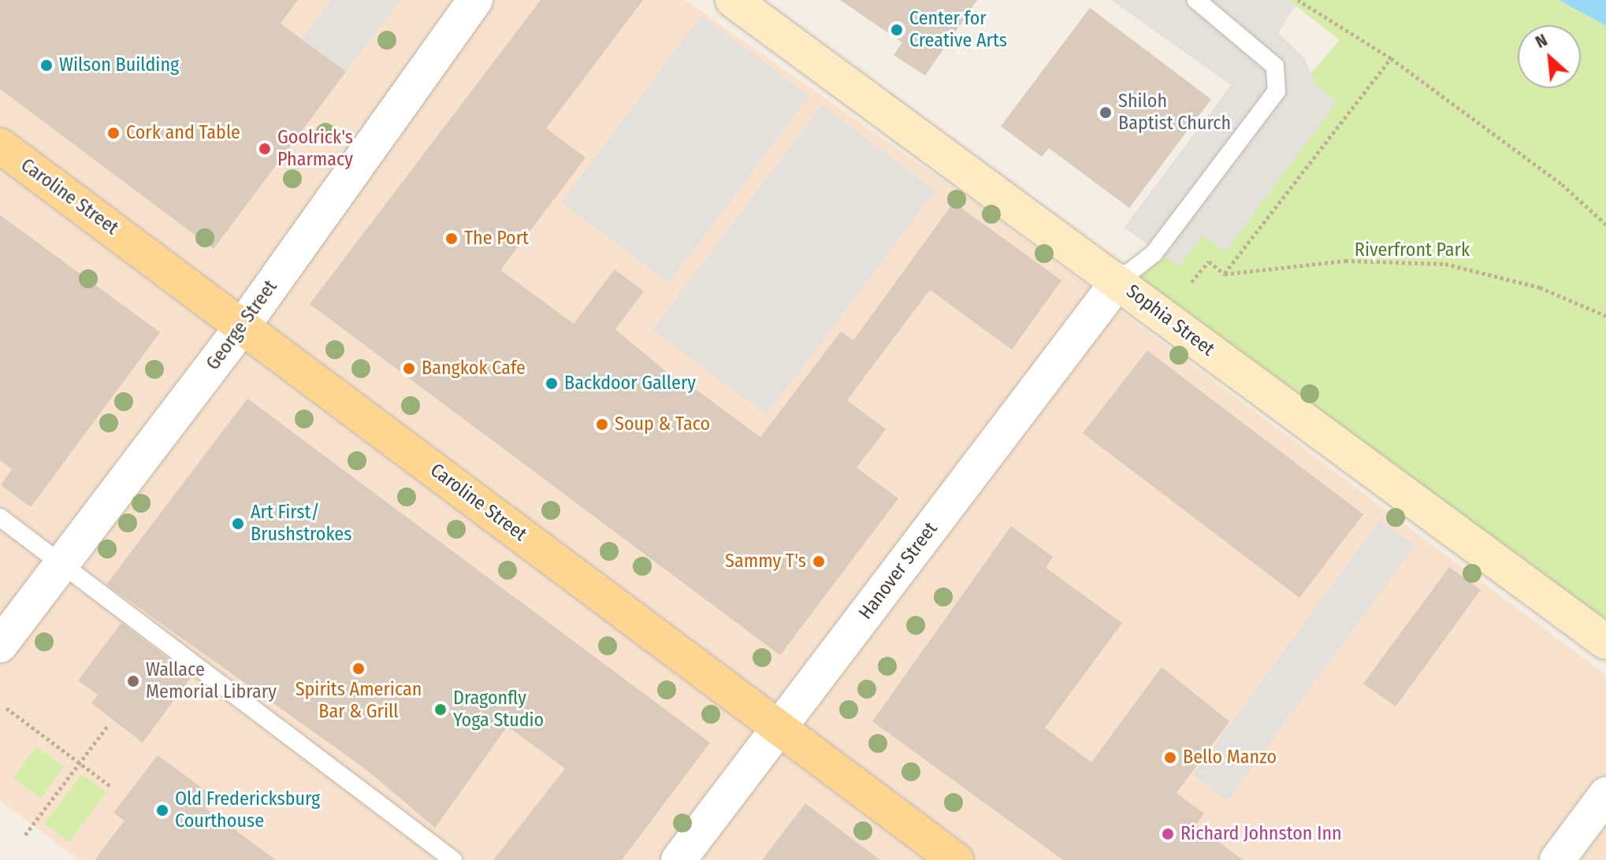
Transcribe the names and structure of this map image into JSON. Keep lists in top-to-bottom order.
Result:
{
  "streets": {
    "main road": ["Caroline Street", "Sophia Street"],
    "street": ["George Street", "Hanover Street"]
  },
  "crossings": [
    ["Caroline Street", "George Street"],
    ["Caroline Street", "Hanover Street"],
    ["Sophia Street", "Hanover Street"]
  ],
  "parks": ["Riverfront Park"],
  "places": [
    "Center for Creative Arts",
    "Wilson Building",
    "Shiloh Baptist Church",
    "Cork and Table",
    "Goolrick's Pharmacy",
    "The Port",
    "Bangkok Cafe",
    "Backdoor Gallery",
    "Soup & Taco",
    "Art First/ Brushstrokes",
    "Sammy T's",
    "Spirits American Bar & Grill",
    "Wallace Memorial Library",
    "Dragonfly Yoga Studio",
    "Bello Manzo",
    "Old Fredericksburg Courthouse",
    "Richard Johnston Inn"
  ],
  "north": "top left"
}
